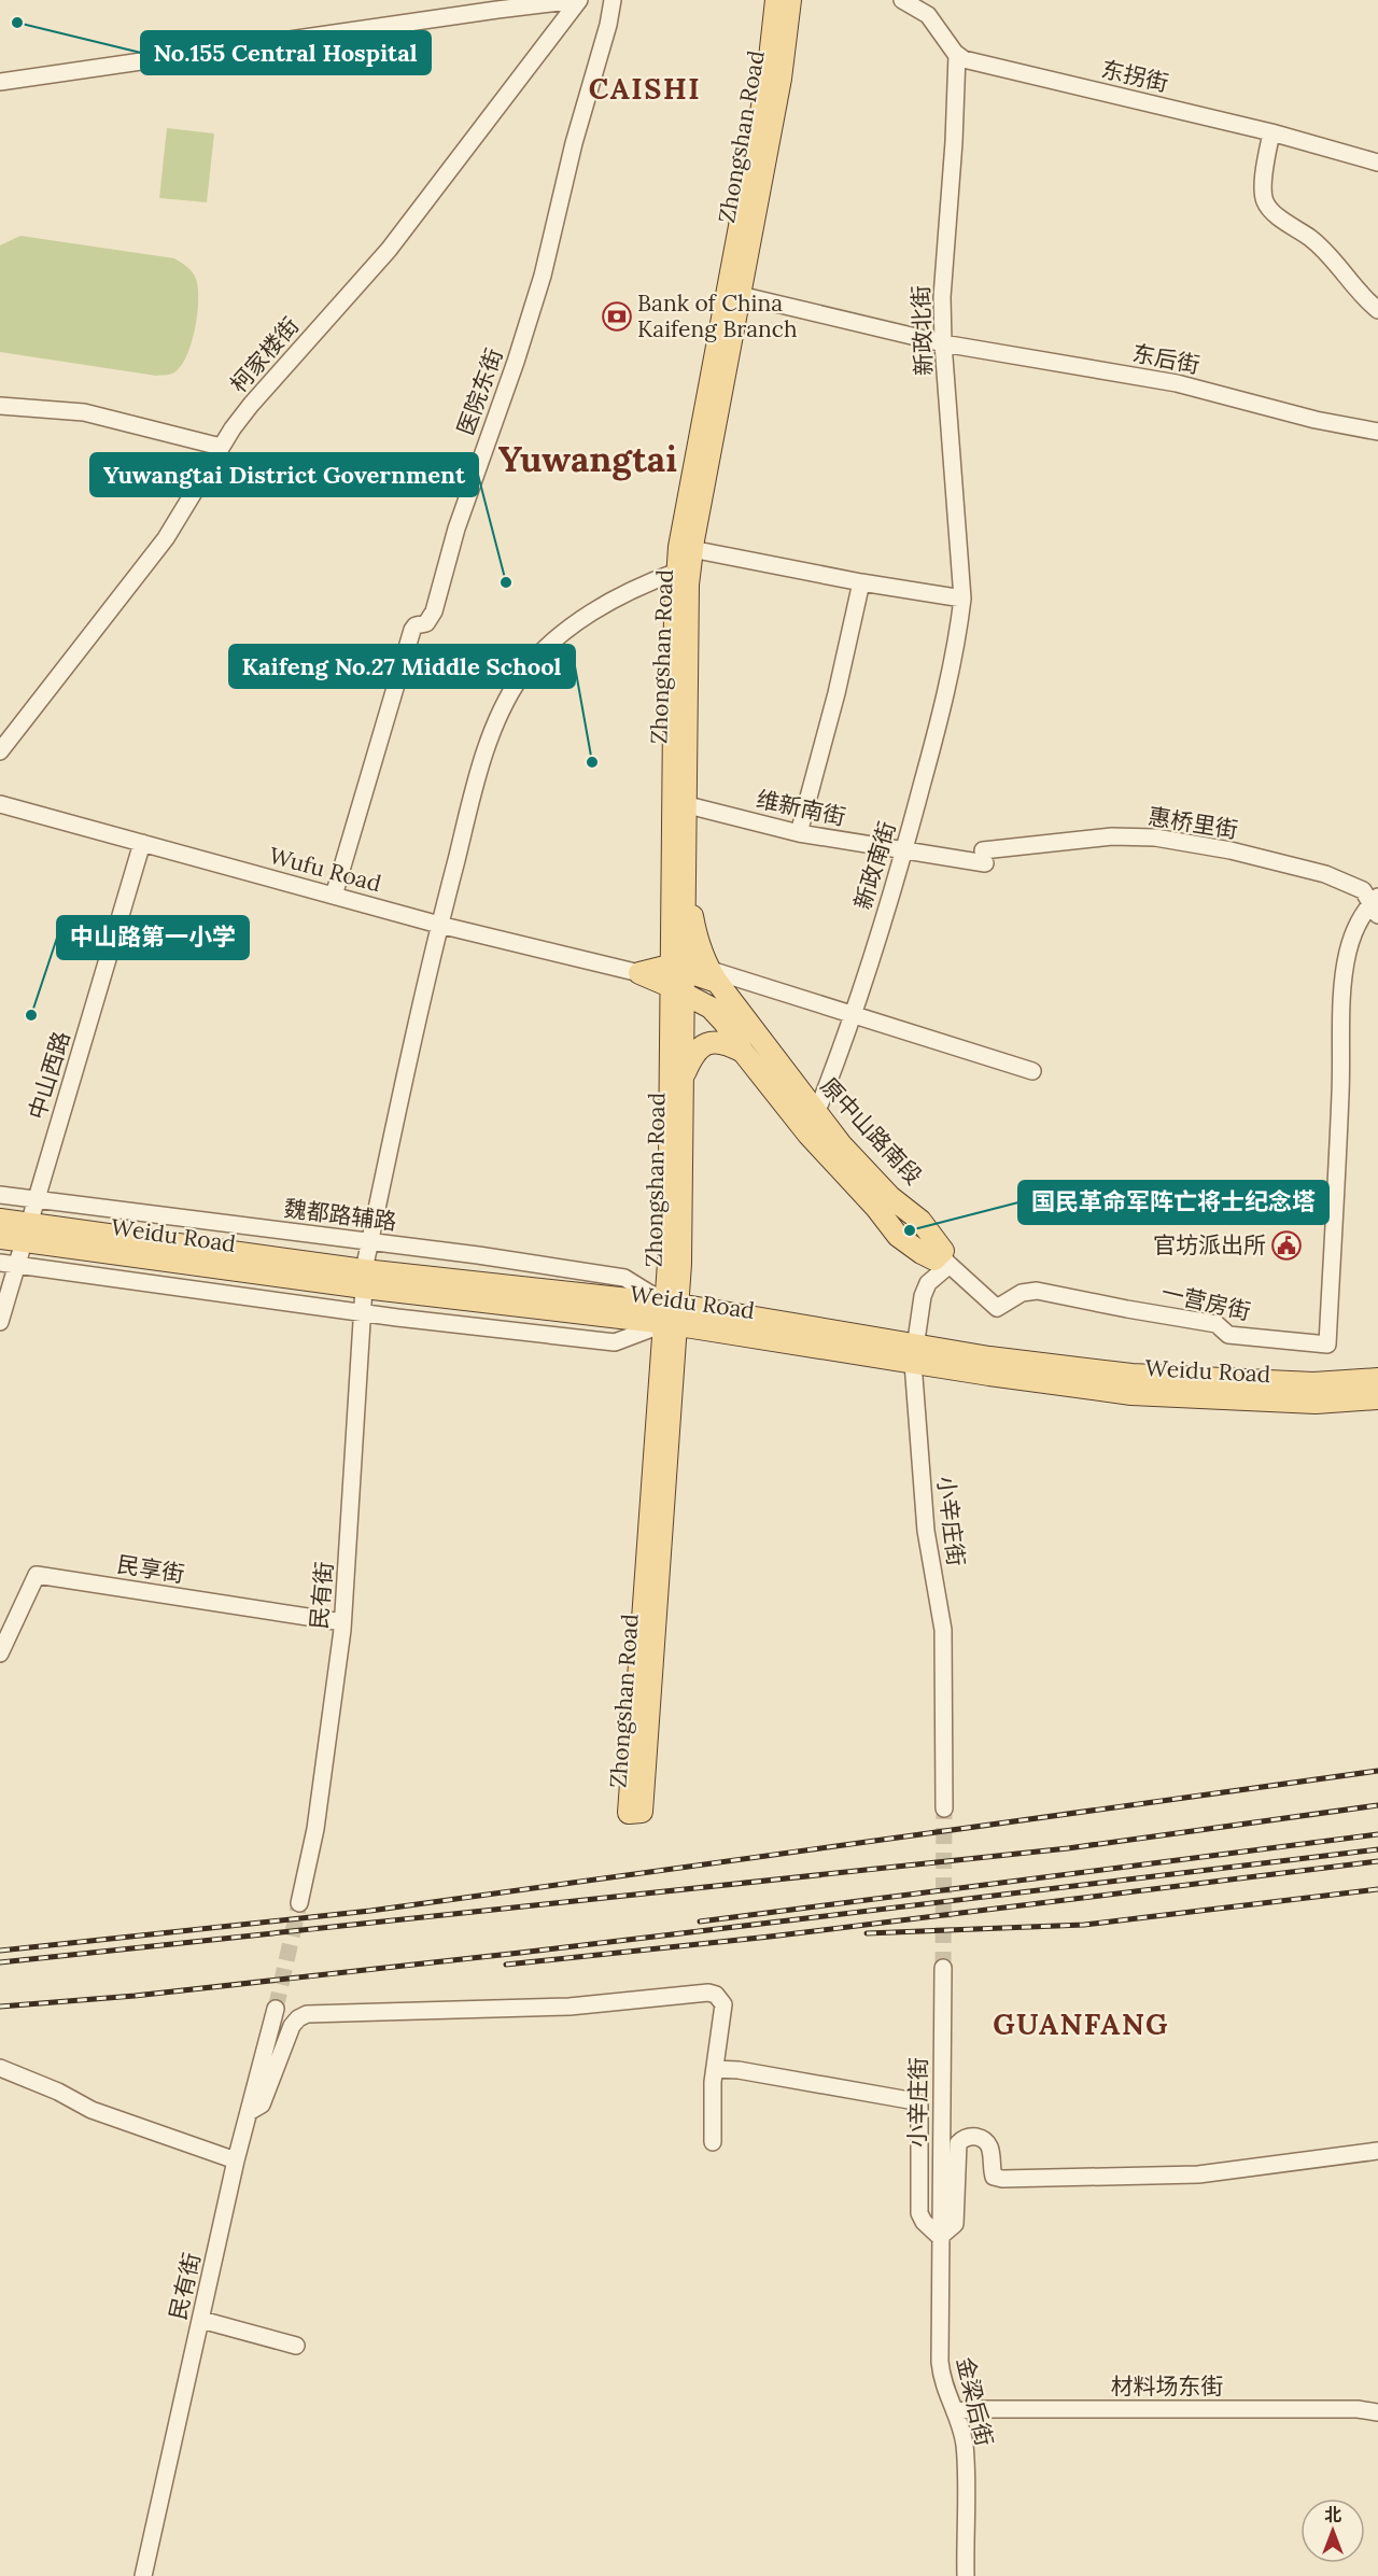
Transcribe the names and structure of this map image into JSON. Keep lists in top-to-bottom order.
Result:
{
  "streets": {
    "main road": ["Zhongshan Road", "原中山路南段", "Weidu Road"],
    "street": [
      "东拐街",
      "新政北街",
      "柯家楼街",
      "东后街",
      "医院东街",
      "维新南街",
      "惠桥里街",
      "新政南街",
      "Wufu Road",
      "中山西路",
      "魏都路辅路",
      "一营房街",
      "小辛庄街",
      "民享街",
      "民有街",
      "材料场东街",
      "金梁后街"
    ]
  },
  "crossings": [
    ["东拐街", "新政北街"],
    ["Zhongshan Road", "东后街"],
    ["Zhongshan Road", "维新南街"],
    ["Zhongshan Road", "原中山路南段"],
    ["Zhongshan Road", "魏都路辅路"],
    ["Zhongshan Road", "Weidu Road"],
    ["Zhongshan Road", "民有街"],
    ["新政北街", "东后街"],
    ["新政北街", "新政南街"],
    ["医院东街", "Wufu Road"],
    ["维新南街", "惠桥里街"],
    ["维新南街", "新政南街"],
    ["惠桥里街", "一营房街"],
    ["新政南街", "原中山路南段"],
    ["Wufu Road", "中山西路"],
    ["Wufu Road", "民有街"],
    ["中山西路", "魏都路辅路"],
    ["中山西路", "Weidu Road"],
    ["原中山路南段", "一营房街"],
    ["原中山路南段", "小辛庄街"],
    ["魏都路辅路", "Weidu Road"],
    ["魏都路辅路", "民有街"],
    ["Weidu Road", "小辛庄街"],
    ["Weidu Road", "民有街"],
    ["一营房街", "小辛庄街"],
    ["小辛庄街", "金梁后街"],
    ["民享街", "民有街"],
    ["材料场东街", "金梁后街"]
  ],
  "districts": ["CAISHI", "Yuwangtai", "GUANFANG"],
  "places": {
    "other": [
      "No.155 Central Hospital",
      "Yuwangtai District Government",
      "Kaifeng No.27 Middle School",
      "中山路第一小学",
      "国民革命军阵亡将士纪念塔"
    ],
    "bank": ["Bank of China Kaifeng Branch"],
    "public building": ["官坊派出所"]
  },
  "north": "top"
}
